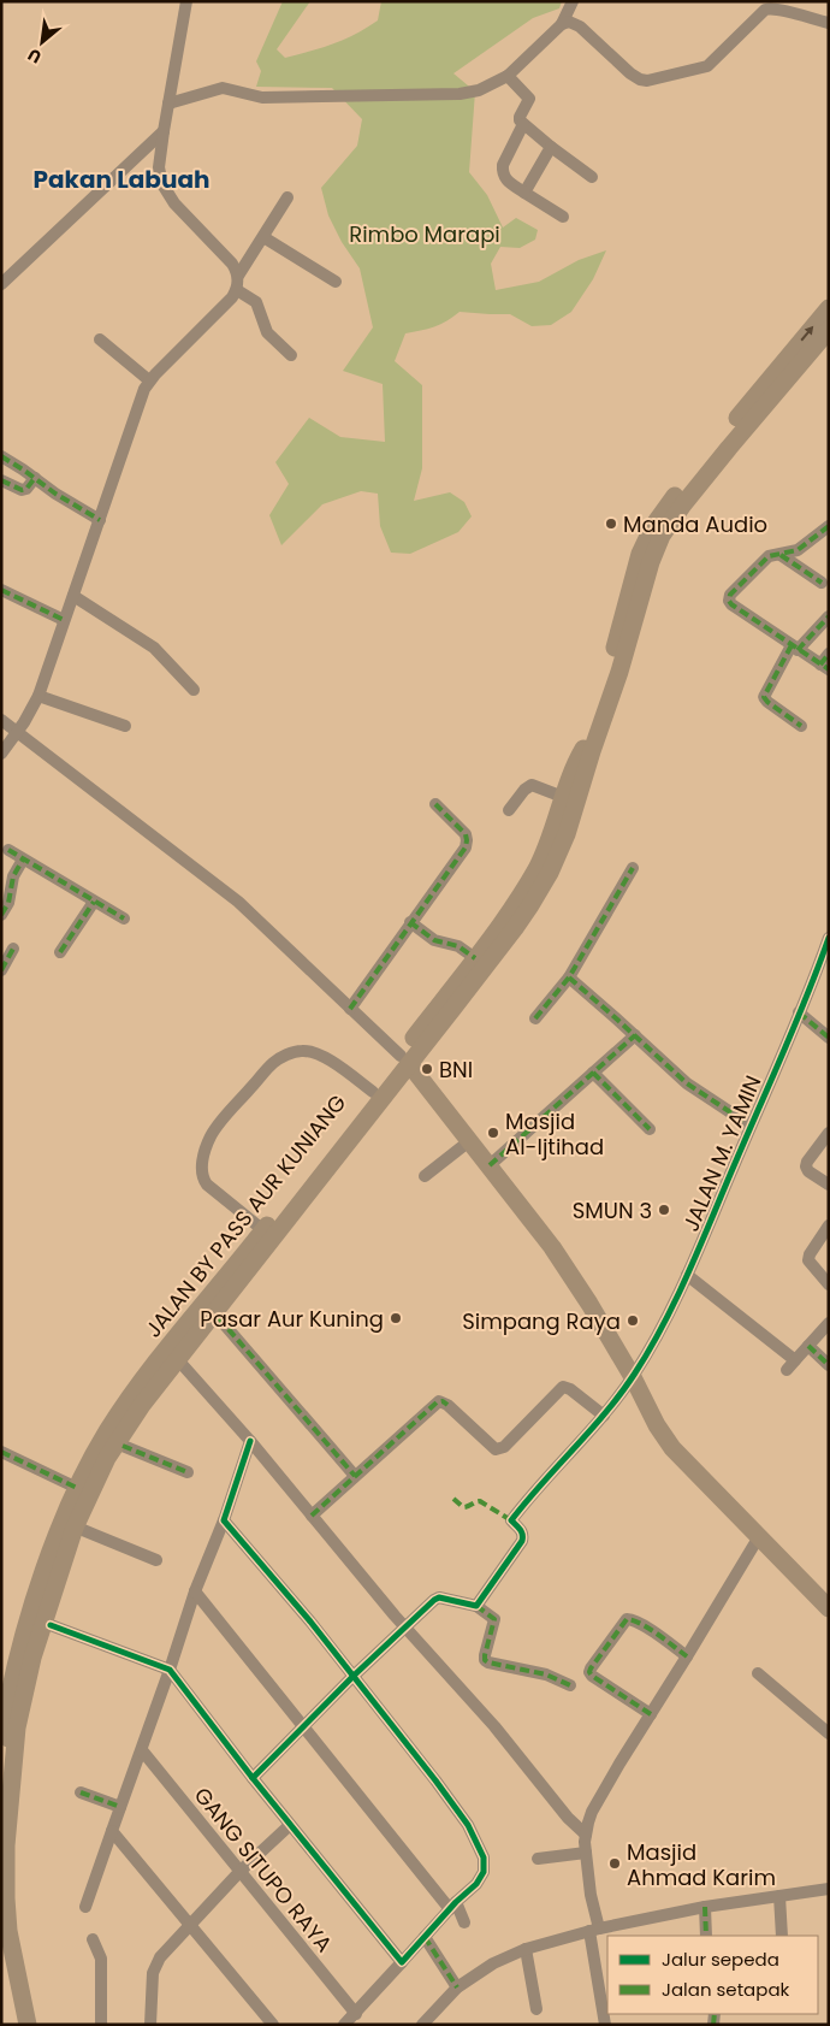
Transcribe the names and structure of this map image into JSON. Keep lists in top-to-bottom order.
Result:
{
  "streets": {
    "highway": ["JALAN BY PASS AUR KUNIANG"],
    "street": ["JALAN M. YAMIN", "GANG SITUPO RAYA"]
  },
  "districts": ["Pakan Labuah"],
  "parks": ["Rimbo Marapi"],
  "places": [
    "Manda Audio",
    "BNI",
    "Masjid Al-Ijtihad",
    "SMUN 3",
    "Pasar Aur Kuning",
    "Simpang Raya",
    "Masjid Ahmad Karim"
  ],
  "legend": ["Jalur sepeda", "Jalan setapak"],
  "north": "bottom left"
}
